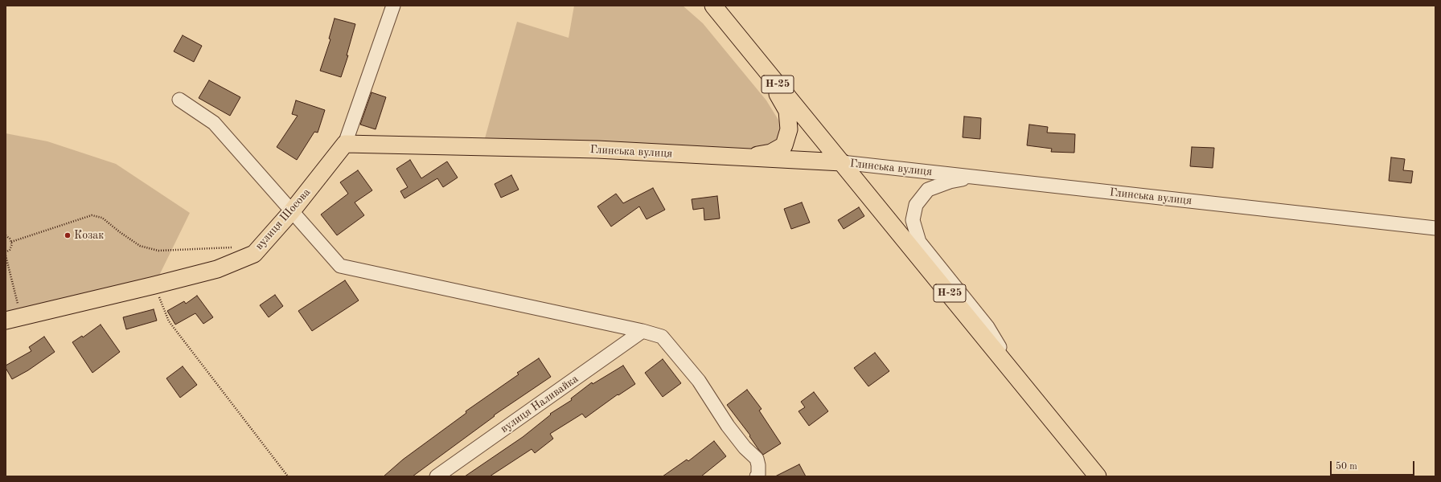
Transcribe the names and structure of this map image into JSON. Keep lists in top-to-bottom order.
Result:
{
  "streets": {
    "main road": ["Н-25", "Глинська вулиця", "вулиця Шосова"],
    "street": ["вулиця Наливайка"]
  },
  "crossings": [
    ["Н-25", "Глинська вулиця"],
    ["Глинська вулиця", "вулиця Шосова"]
  ],
  "places": ["Козак"],
  "scale_bar": "50 m"
}
